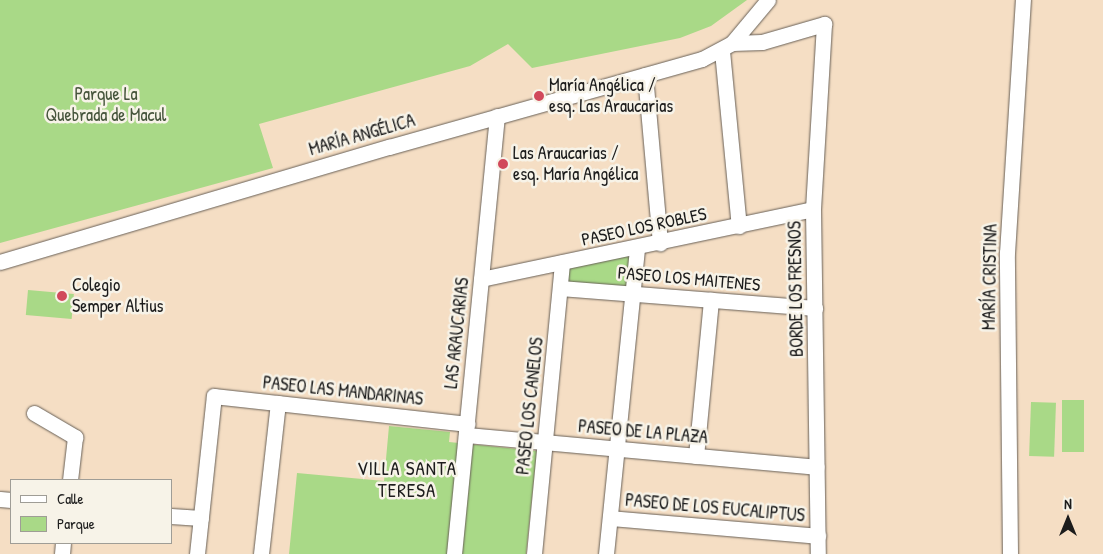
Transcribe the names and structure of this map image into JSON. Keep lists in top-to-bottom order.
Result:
{
  "streets": {
    "street": [
      "MARÍA ANGÉLICA",
      "PASEO LOS ROBLES",
      "MARÍA CRISTINA",
      "PASEO LOS MAITENES",
      "BORDE LOS FRESNOS",
      "LAS ARAUCARIAS",
      "PASEO LAS MANDARINAS",
      "PASEO LOS CANELOS",
      "PASEO DE LA PLAZA",
      "PASEO DE LOS EUCALIPTUS"
    ]
  },
  "crossings": [
    ["MARÍA ANGÉLICA", "BORDE LOS FRESNOS"],
    ["MARÍA ANGÉLICA", "LAS ARAUCARIAS"],
    ["PASEO LOS ROBLES", "BORDE LOS FRESNOS"],
    ["PASEO LOS ROBLES", "LAS ARAUCARIAS"],
    ["PASEO LOS ROBLES", "PASEO LOS CANELOS"],
    ["PASEO LOS MAITENES", "BORDE LOS FRESNOS"],
    ["PASEO LOS MAITENES", "PASEO LOS CANELOS"],
    ["BORDE LOS FRESNOS", "PASEO DE LA PLAZA"],
    ["BORDE LOS FRESNOS", "PASEO DE LOS EUCALIPTUS"],
    ["LAS ARAUCARIAS", "PASEO LAS MANDARINAS"],
    ["LAS ARAUCARIAS", "PASEO DE LA PLAZA"],
    ["PASEO LAS MANDARINAS", "PASEO DE LA PLAZA"],
    ["PASEO LOS CANELOS", "PASEO DE LA PLAZA"]
  ],
  "districts": ["VILLA SANTA TERESA"],
  "parks": ["Parque La Quebrada de Macul"],
  "places": ["María Angélica / esq. Las Araucarias", "Las Araucarias / esq. María Angélica", "Colegio Semper Altius"],
  "legend": ["Calle", "Parque"],
  "north": "top"
}
